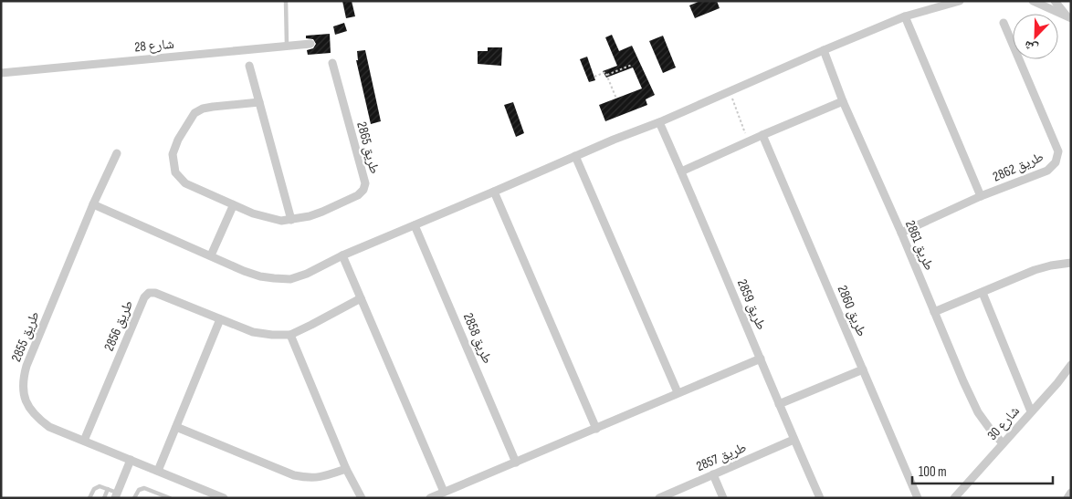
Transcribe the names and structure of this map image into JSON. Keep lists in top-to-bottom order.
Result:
{
  "streets": {
    "street": [
      "شارع 28",
      "طريق 2865",
      "طريق 2862",
      "طريق 2861",
      "طريق 2859",
      "طريق 2860",
      "طريق 2856",
      "طريق 2855",
      "طريق 2858",
      "شارع 30",
      "طريق 2857"
    ]
  },
  "crossings": [
    ["طريق 2862", "طريق 2861"],
    ["طريق 2861", "شارع 30"],
    ["طريق 2859", "طريق 2857"],
    ["طريق 2856", "طريق 2855"]
  ],
  "scale_bar": "100 m",
  "north": "bottom left"
}
